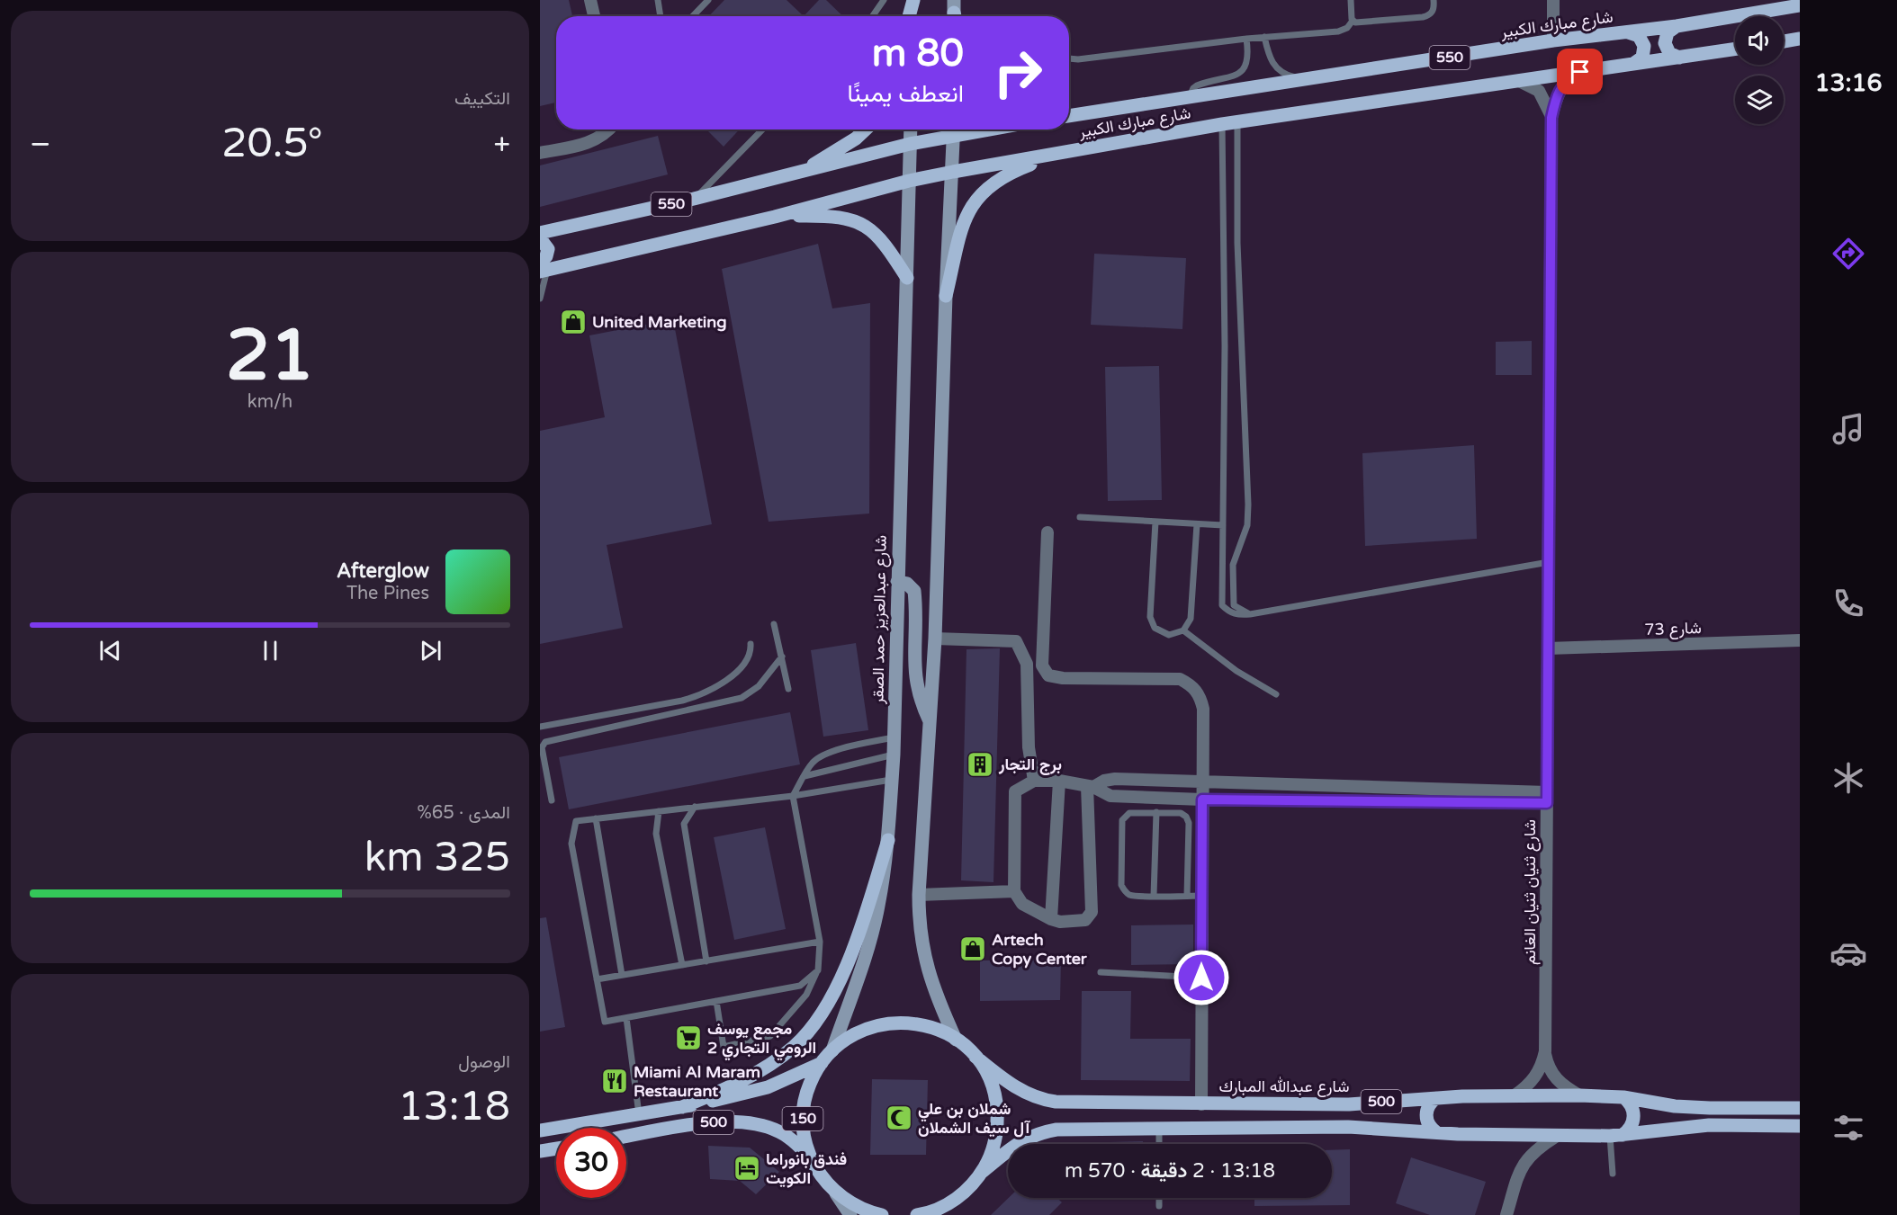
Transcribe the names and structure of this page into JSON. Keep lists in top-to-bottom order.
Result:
{
  "streets": {
    "main road": [
      "شارع مبارك الكبير",
      "550",
      "شارع عبدالعزيز حمد الصقر",
      "شارع عبدالله المبارك",
      "500",
      "150"
    ],
    "street": ["شارع 73", "شارع ثنيان ثنيان الغانم"]
  },
  "crossings": [
    ["شارع مبارك الكبير", "شارع عبدالعزيز حمد الصقر"],
    ["شارع مبارك الكبير", "150"],
    ["550", "شارع عبدالعزيز حمد الصقر"],
    ["شارع عبدالعزيز حمد الصقر", "150"],
    ["شارع 73", "شارع ثنيان ثنيان الغانم"],
    ["شارع عبدالله المبارك", "150"],
    ["500", "150"]
  ],
  "places": {
    "shop": ["United Marketing", "Artech Copy Center"],
    "building": ["برج التجار"],
    "supermarket": ["مجمع يوسف الرومي التجاري 2"],
    "restaurant": ["Miami Al Maram Restaurant"],
    "mosque": ["شملان بن علي آل سيف الشملان"],
    "hotel": ["فندق بانوراما الكويت"]
  },
  "page": {
    "tabs": "13:16",
    "tile": [
      "التكييف",
      ["21", "km/h"],
      ["المدى · 65%", "325 km"],
      ["الوصول", "13:18"]
    ],
    "turn": ["80 m", "انعطف يمينًا"],
    "heat": ["−", "20.5°", "+"],
    "song": ["Afterglow", "The Pines"],
    "limit": "30",
    "trip": "13:18 · 2 دقيقة · 570 m"
  }
}
